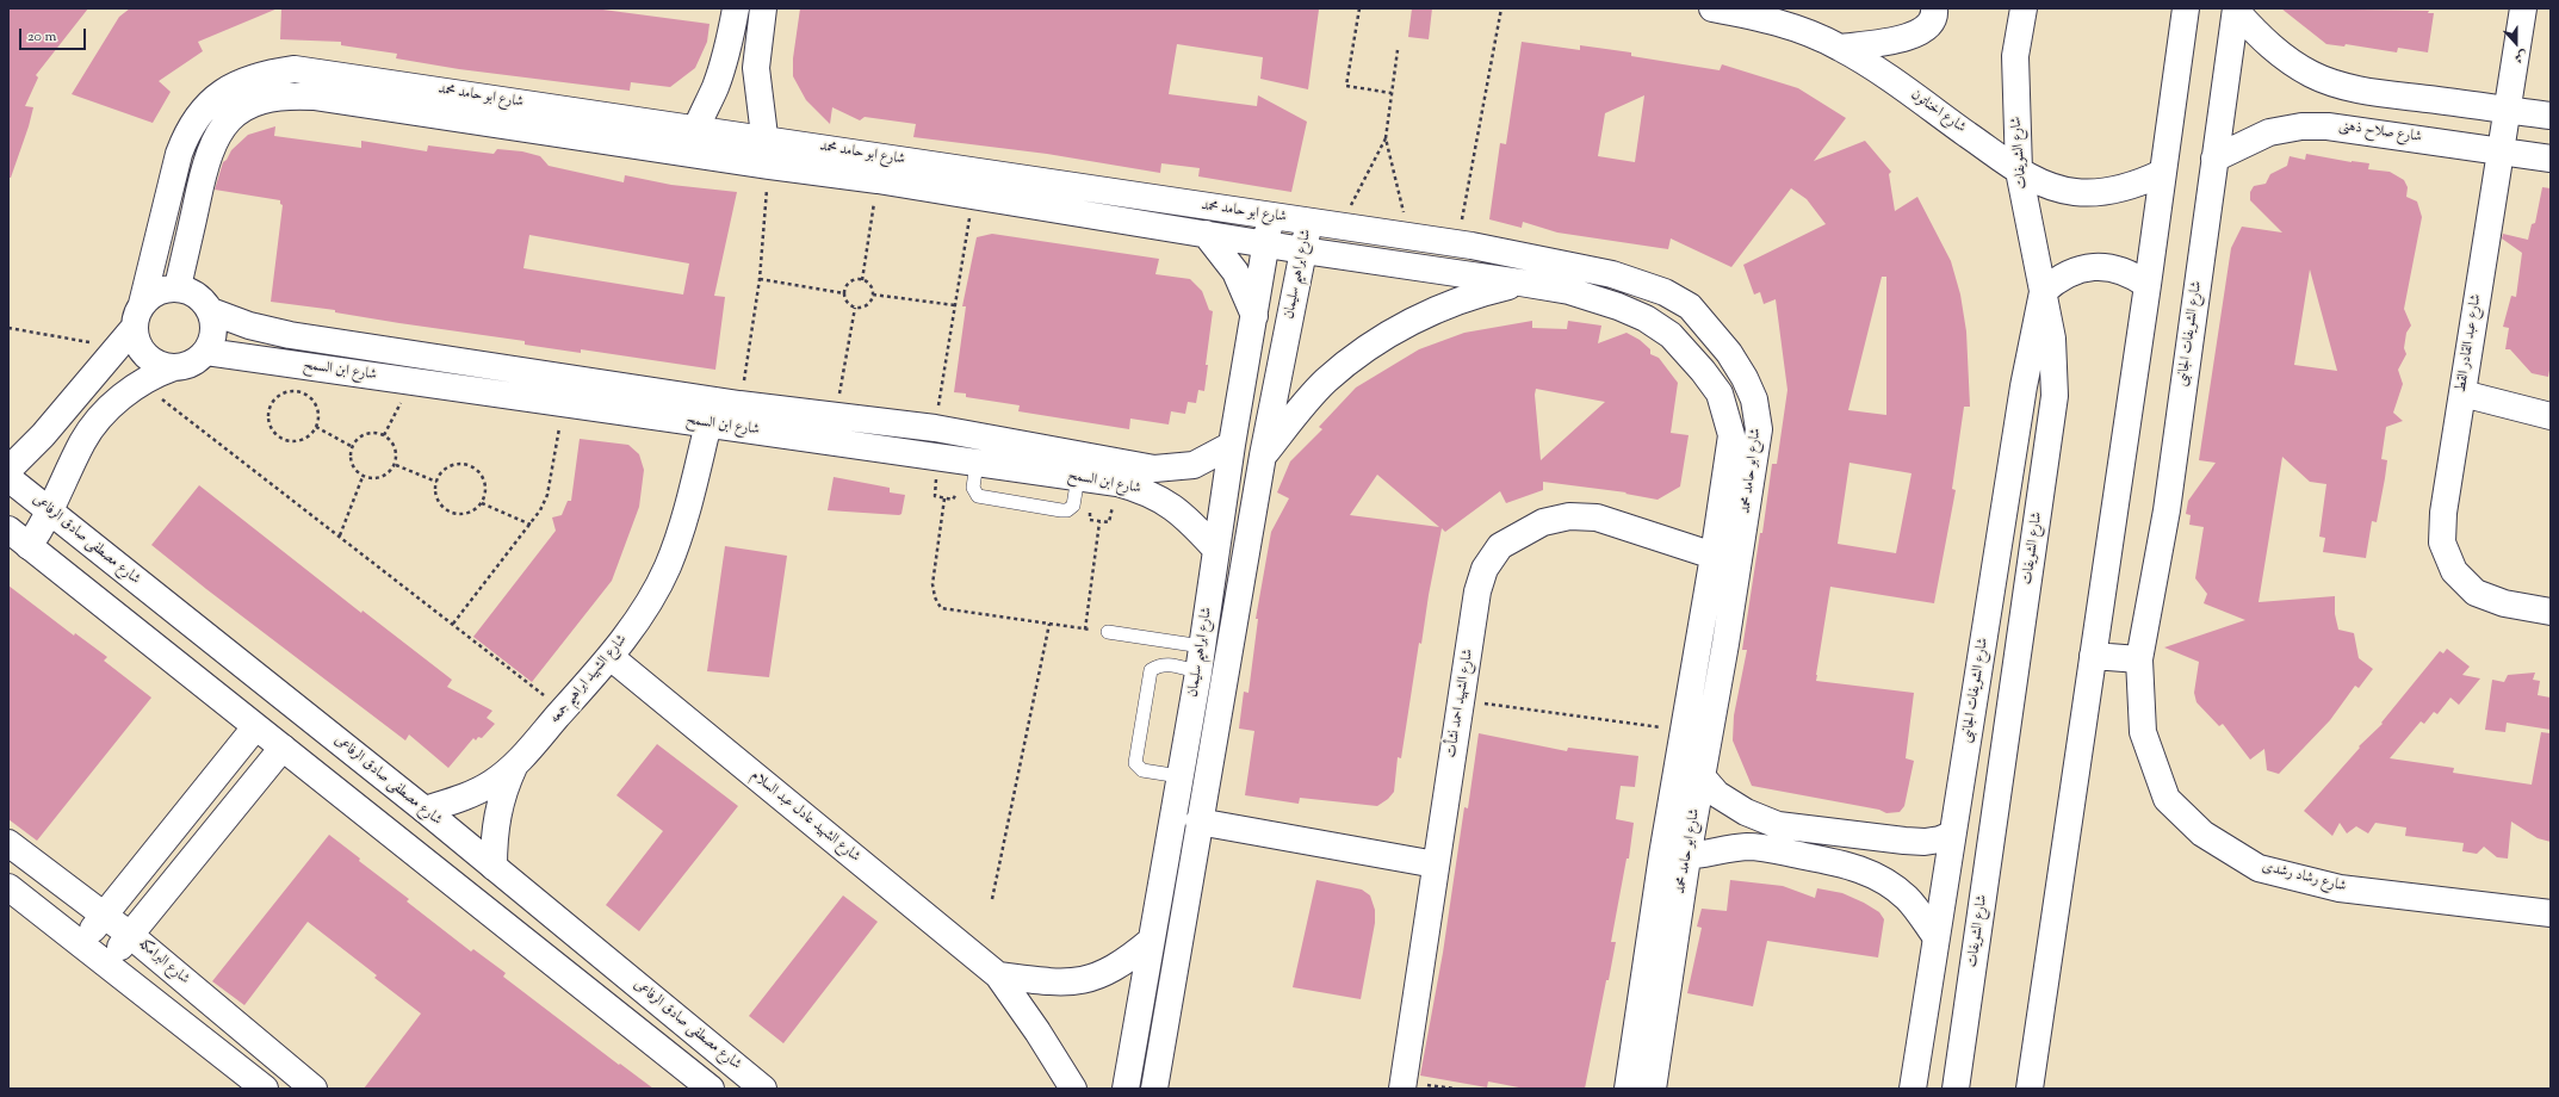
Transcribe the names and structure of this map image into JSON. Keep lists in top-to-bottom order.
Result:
{
  "streets": {
    "street": [
      "شارع ابو حامد محمد",
      "شارع اخناتون",
      "شارع صلاح ذهنى",
      "شارع الشويفات",
      "شارع ابراهيم سليمان",
      "شارع الشويفات الجانبى",
      "شارع عبد القادر القط",
      "شارع ابن السمح",
      "شارع مصطفى صادق الرفاعى",
      "شارع الشهيد ابراهيم جمعه",
      "شارع الشهيد احمد نشأت",
      "شارع الشهيد عادل عبد السلام",
      "شارع رشاد رشدى",
      "شارع البرامكه"
    ]
  },
  "crossings": [
    ["شارع ابو حامد محمد", "شارع ابراهيم سليمان"],
    ["شارع ابو حامد محمد", "شارع ابن السمح"],
    ["شارع ابو حامد محمد", "شارع الشهيد احمد نشأت"],
    ["شارع اخناتون", "شارع الشويفات"],
    ["شارع صلاح ذهنى", "شارع الشويفات الجانبى"],
    ["شارع صلاح ذهنى", "شارع عبد القادر القط"],
    ["شارع الشويفات", "شارع الشويفات الجانبى"],
    ["شارع ابراهيم سليمان", "شارع ابن السمح"],
    ["شارع الشويفات الجانبى", "شارع رشاد رشدى"],
    ["شارع ابن السمح", "شارع الشهيد ابراهيم جمعه"],
    ["شارع مصطفى صادق الرفاعى", "شارع الشهيد ابراهيم جمعه"],
    ["شارع الشهيد ابراهيم جمعه", "شارع الشهيد عادل عبد السلام"]
  ],
  "scale_bar": "20 m",
  "north": "bottom"
}
